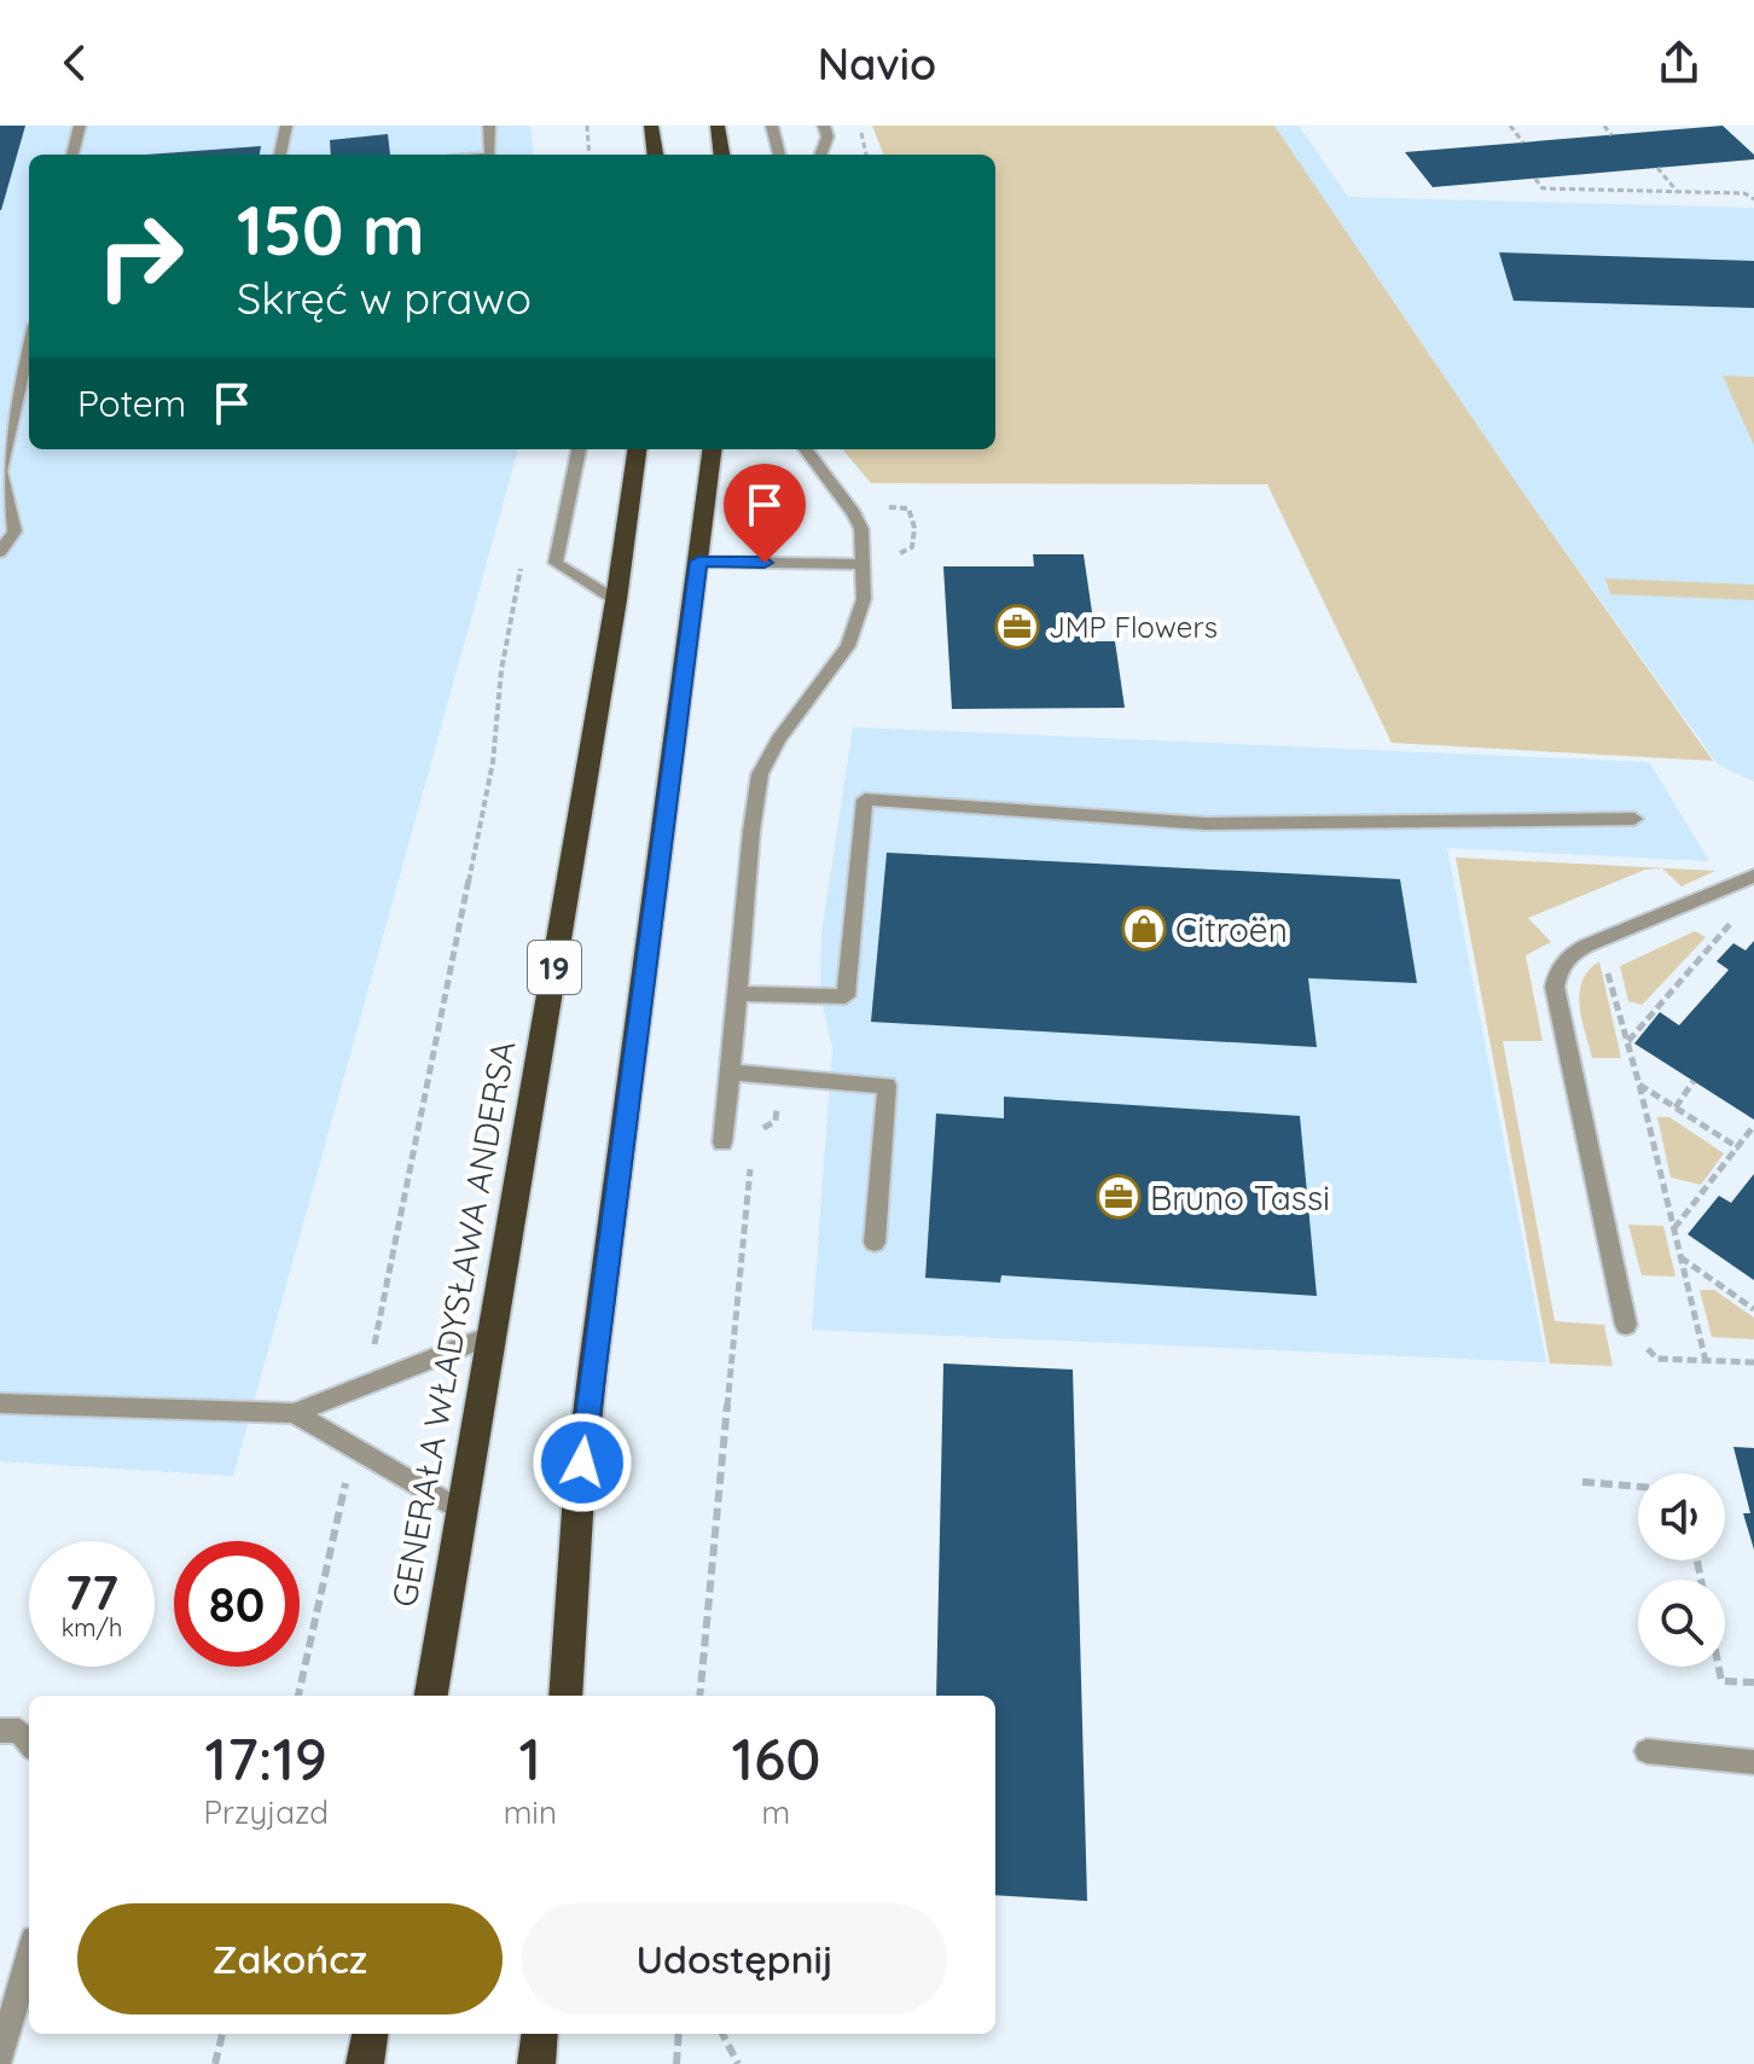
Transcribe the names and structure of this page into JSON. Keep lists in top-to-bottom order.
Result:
{
  "streets": {
    "highway": ["19", "GENERAŁA WŁADYSŁAWA ANDERSA"]
  },
  "places": {
    "office": ["JMP Flowers", "Bruno Tassi"],
    "shop": ["Citroën"]
  },
  "page": {
    "header": "Navio",
    "turn": ["150 m", "Skręć w prawo"],
    "then": "Potem",
    "speed": "77 km/h",
    "limit": "80",
    "eta": [
      "17:19",
      "Przyjazd",
      "1",
      "min",
      "160",
      "m"
    ],
    "buttons": ["Zakończ", "Udostępnij"]
  }
}
